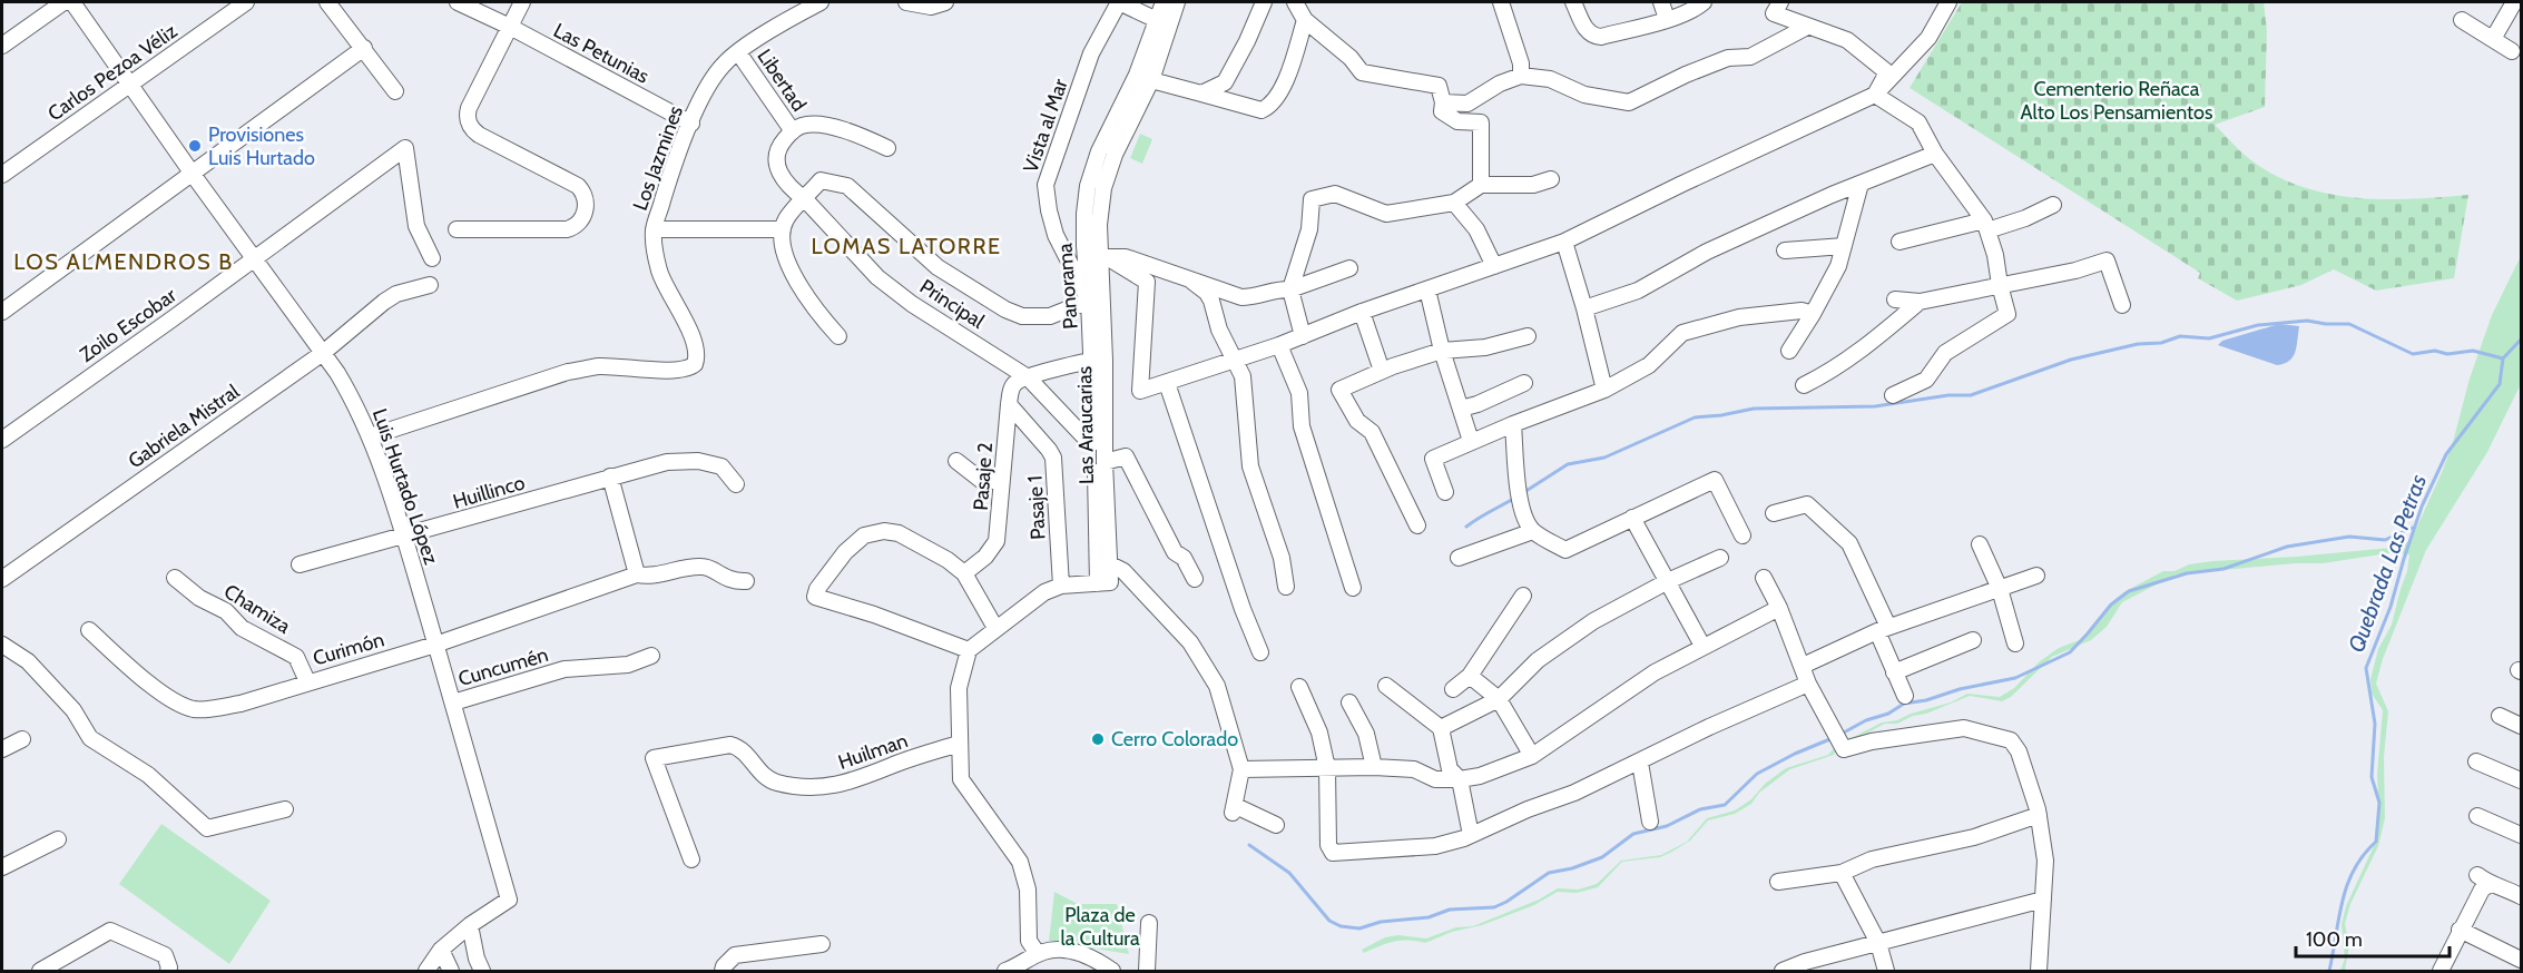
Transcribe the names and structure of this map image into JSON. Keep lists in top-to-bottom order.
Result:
{
  "streets": {
    "street": [
      "Las Petunias",
      "Carlos Pezoa Véliz",
      "Libertad",
      "Vista al Mar",
      "Los Jazmines",
      "Panorama",
      "Principal",
      "Zoilo Escobar",
      "Las Araucarias",
      "Gabriela Mistral",
      "Pasaje 2",
      "Luis Hurtado López",
      "Huillinco",
      "Pasaje 1",
      "Chamiza",
      "Curimón",
      "Cuncumén",
      "Huilman"
    ]
  },
  "crossings": [
    ["Las Petunias", "Los Jazmines"],
    ["Carlos Pezoa Véliz", "Luis Hurtado López"],
    ["Libertad", "Los Jazmines"],
    ["Libertad", "Principal"],
    ["Vista al Mar", "Panorama"],
    ["Los Jazmines", "Luis Hurtado López"],
    ["Panorama", "Principal"],
    ["Panorama", "Las Araucarias"],
    ["Principal", "Pasaje 2"],
    ["Zoilo Escobar", "Luis Hurtado López"],
    ["Gabriela Mistral", "Luis Hurtado López"],
    ["Pasaje 2", "Pasaje 1"],
    ["Luis Hurtado López", "Huillinco"],
    ["Luis Hurtado López", "Curimón"],
    ["Luis Hurtado López", "Cuncumén"],
    ["Chamiza", "Curimón"]
  ],
  "districts": ["LOMAS LATORRE", "LOS ALMENDROS B"],
  "water": ["Quebrada Las Petras"],
  "parks": ["Cementerio Reñaca Alto Los Pensamientos", "Plaza de la Cultura"],
  "places": ["Provisiones Luis Hurtado", "Cerro Colorado"],
  "scale_bar": "100 m"
}
